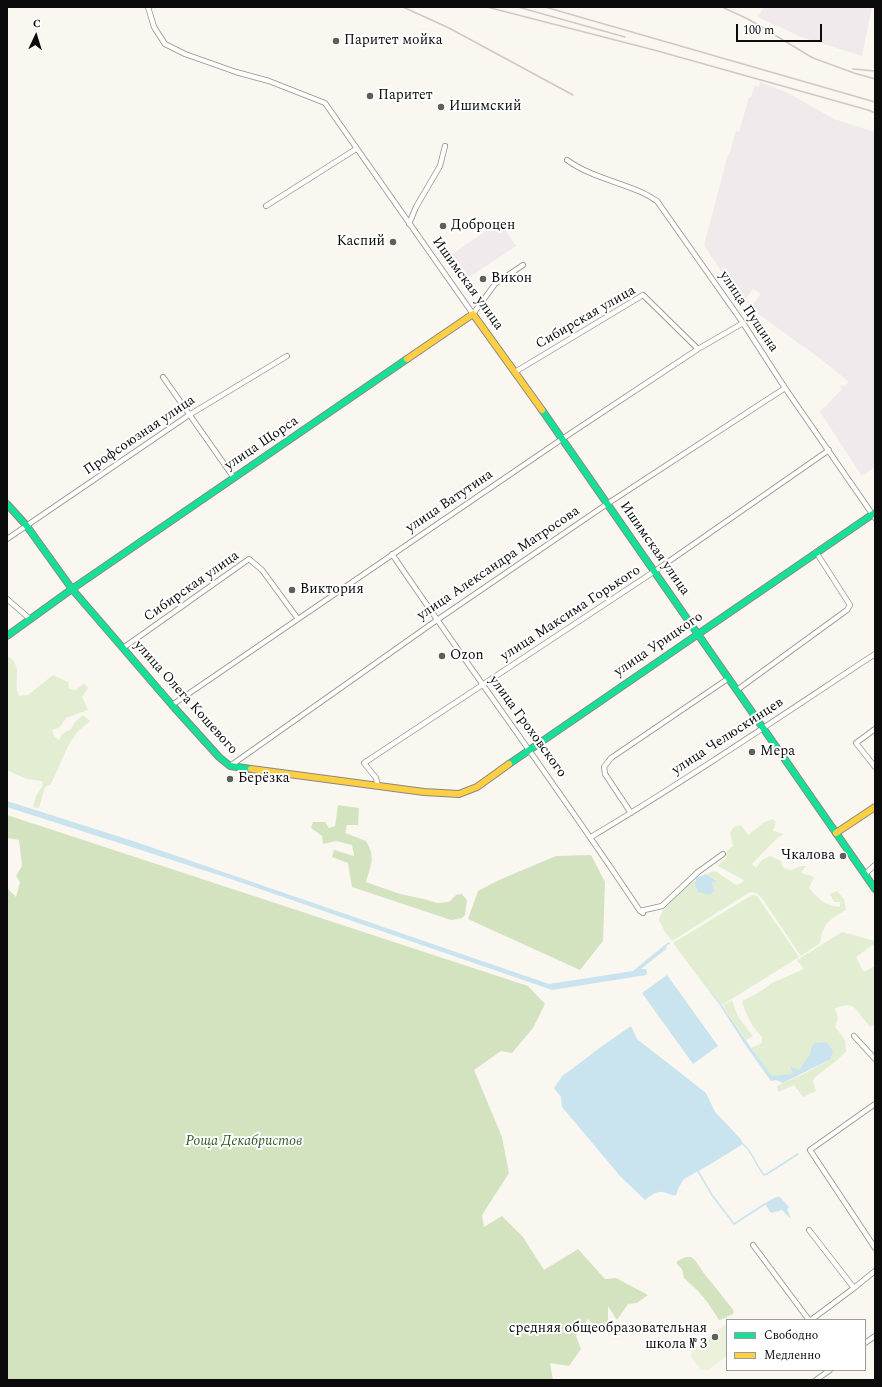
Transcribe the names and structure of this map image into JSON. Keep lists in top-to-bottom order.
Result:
{
  "streets": {
    "main road": [
      "Ишимская улица",
      "улица Щорса",
      "улица Урицкого",
      "улица Олега Кошевого"
    ],
    "street": [
      "улица Пущина",
      "Сибирская улица",
      "Профсоюзная улица",
      "улица Ватутина",
      "улица Александра Матросова",
      "улица Максима Горького",
      "улица Гроховского",
      "улица Челюскинцев"
    ]
  },
  "crossings": [
    ["Ишимская улица", "Сибирская улица"],
    ["Ишимская улица", "улица Щорса"],
    ["Ишимская улица", "улица Ватутина"],
    ["Ишимская улица", "улица Александра Матросова"],
    ["Ишимская улица", "улица Максима Горького"],
    ["Ишимская улица", "улица Урицкого"],
    ["Ишимская улица", "улица Челюскинцев"],
    ["улица Пущина", "улица Ватутина"],
    ["улица Пущина", "улица Александра Матросова"],
    ["улица Пущина", "улица Максима Горького"],
    ["улица Пущина", "улица Урицкого"],
    ["Сибирская улица", "улица Ватутина"],
    ["Сибирская улица", "улица Олега Кошевого"],
    ["Профсоюзная улица", "улица Олега Кошевого"],
    ["улица Щорса", "улица Олега Кошевого"],
    ["улица Ватутина", "улица Олега Кошевого"],
    ["улица Ватутина", "улица Гроховского"],
    ["улица Александра Матросова", "улица Олега Кошевого"],
    ["улица Александра Матросова", "улица Гроховского"],
    ["улица Максима Горького", "улица Олега Кошевого"],
    ["улица Максима Горького", "улица Гроховского"],
    ["улица Урицкого", "улица Олега Кошевого"],
    ["улица Урицкого", "улица Гроховского"],
    ["улица Гроховского", "улица Челюскинцев"]
  ],
  "parks": ["Роща Декабристов"],
  "places": [
    "Паритет мойка",
    "Паритет",
    "Ишимский",
    "Доброцен",
    "Каспий",
    "Викон",
    "Виктория",
    "Ozon",
    "Мера",
    "Берёзка",
    "Чкалова",
    "средняя общеобразовательная школа № 3"
  ],
  "legend": ["Свободно", "Медленно"],
  "scale_bar": "100 m",
  "north": "top"
}
